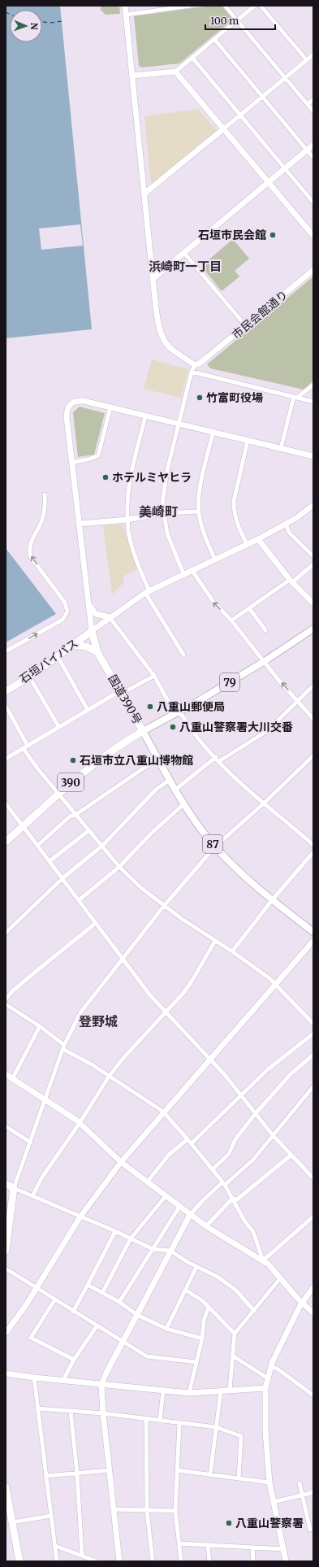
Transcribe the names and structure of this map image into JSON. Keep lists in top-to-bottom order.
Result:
{
  "streets": {
    "highway": ["石垣バイパス", "国道390号", "390"],
    "main road": ["79", "87"],
    "street": ["市民会館通り"]
  },
  "crossings": [
    ["石垣バイパス", "国道390号"],
    ["79", "国道390号"],
    ["79", "87"],
    ["国道390号", "87"]
  ],
  "districts": ["浜崎町一丁目", "美崎町", "登野城"],
  "places": [
    "石垣市民会館",
    "竹富町役場",
    "ホテルミヤヒラ",
    "八重山郵便局",
    "八重山警察署大川交番",
    "石垣市立八重山博物館",
    "八重山警察署"
  ],
  "scale_bar": "100 m",
  "north": "right"
}
